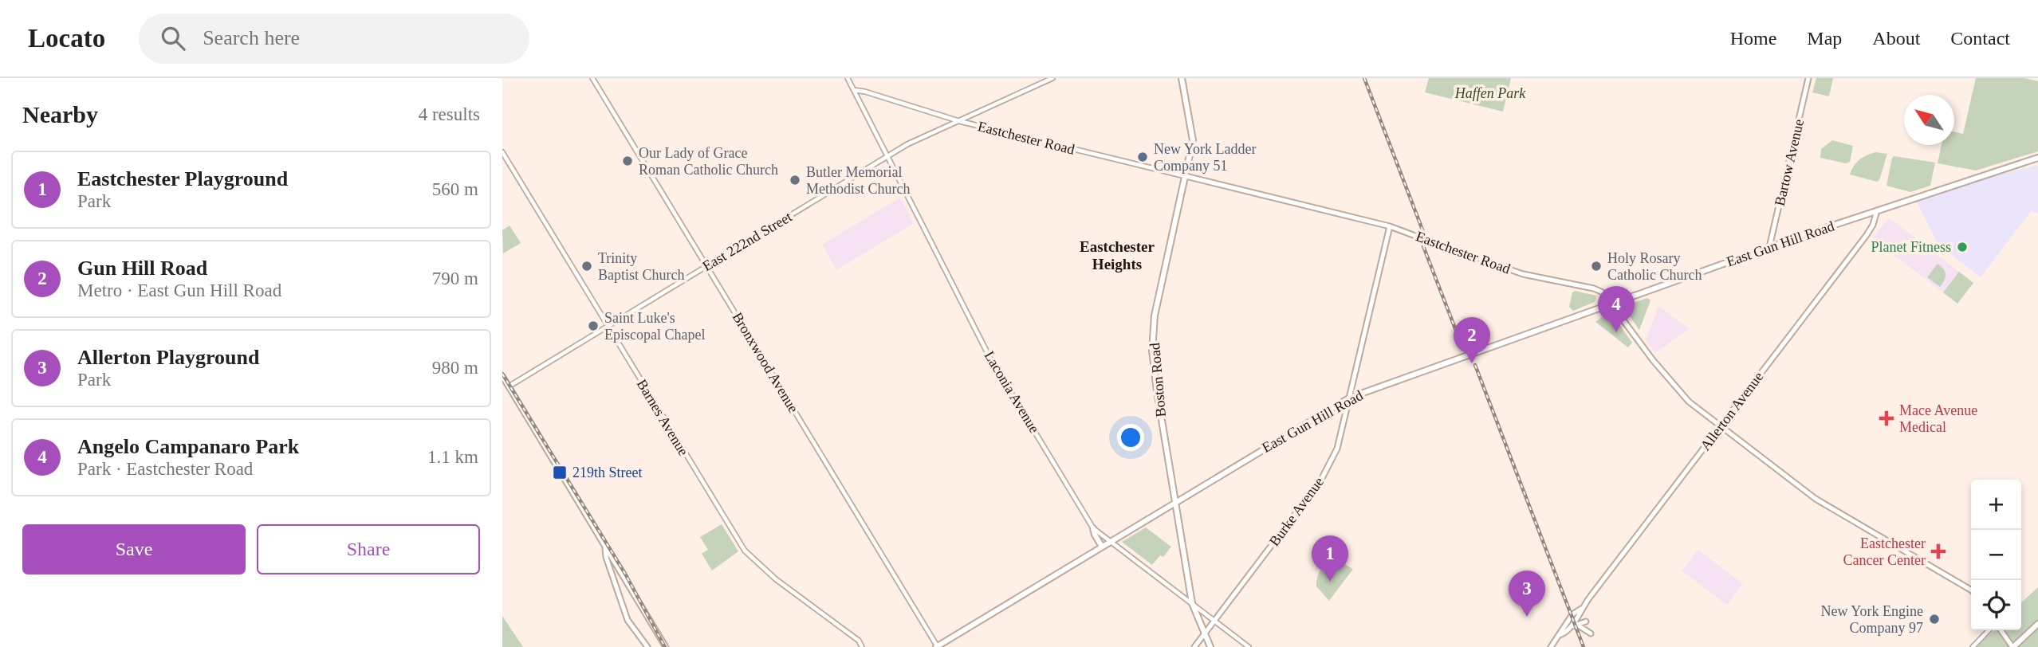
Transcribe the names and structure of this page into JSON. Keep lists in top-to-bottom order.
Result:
{
  "streets": {
    "main road": [
      "Eastchester Road",
      "Bartow Avenue",
      "East Gun Hill Road",
      "Boston Road",
      "Allerton Avenue",
      "Burke Avenue"
    ],
    "street": [
      "East 222nd Street",
      "Bronxwood Avenue",
      "Laconia Avenue",
      "Barnes Avenue"
    ]
  },
  "crossings": [
    ["Eastchester Road", "East 222nd Street"],
    ["Eastchester Road", "East Gun Hill Road"],
    ["Eastchester Road", "Boston Road"],
    ["Eastchester Road", "Laconia Avenue"],
    ["Eastchester Road", "Allerton Avenue"],
    ["Eastchester Road", "Burke Avenue"],
    ["Bartow Avenue", "East Gun Hill Road"],
    ["East 222nd Street", "Bronxwood Avenue"],
    ["East 222nd Street", "Laconia Avenue"],
    ["East 222nd Street", "Barnes Avenue"],
    ["East Gun Hill Road", "Bronxwood Avenue"],
    ["East Gun Hill Road", "Boston Road"],
    ["East Gun Hill Road", "Laconia Avenue"],
    ["East Gun Hill Road", "Allerton Avenue"],
    ["East Gun Hill Road", "Burke Avenue"],
    ["Boston Road", "Laconia Avenue"],
    ["Boston Road", "Burke Avenue"],
    ["Laconia Avenue", "Burke Avenue"]
  ],
  "districts": ["Eastchester Heights"],
  "parks": ["Haffen Park"],
  "places": {
    "other": [
      "New York Ladder Company 51",
      "Our Lady of Grace Roman Catholic Church",
      "Butler Memorial Methodist Church",
      "Planet Fitness",
      "Trinity Baptist Church",
      "Holy Rosary Catholic Church",
      "Saint Luke's Episcopal Chapel",
      "New York Engine Company 97"
    ],
    "health": ["Mace Avenue Medical", "Eastchester Cancer Center"],
    "transit": ["219th Street"]
  },
  "north": "top left",
  "page": {
    "header": "Locato",
    "search": "Search here",
    "nav": [
      "Home",
      "Map",
      "About",
      "Contact"
    ],
    "heading": ["Nearby", "4 results"],
    "list": [
      {
        "mark": "1",
        "name": "Eastchester Playground",
        "note": "Park",
        "value": "560 m"
      },
      {
        "mark": "2",
        "name": "Gun Hill Road",
        "note": "Metro · East Gun Hill Road",
        "value": "790 m"
      },
      {
        "mark": "3",
        "name": "Allerton Playground",
        "note": "Park",
        "value": "980 m"
      },
      {
        "mark": "4",
        "name": "Angelo Campanaro Park",
        "note": "Park · Eastchester Road",
        "value": "1.1 km"
      }
    ],
    "pins": [
      "4",
      "2",
      "1",
      "3"
    ],
    "map_buttons": ["+", "−"],
    "buttons": ["Save", "Share"]
  }
}
